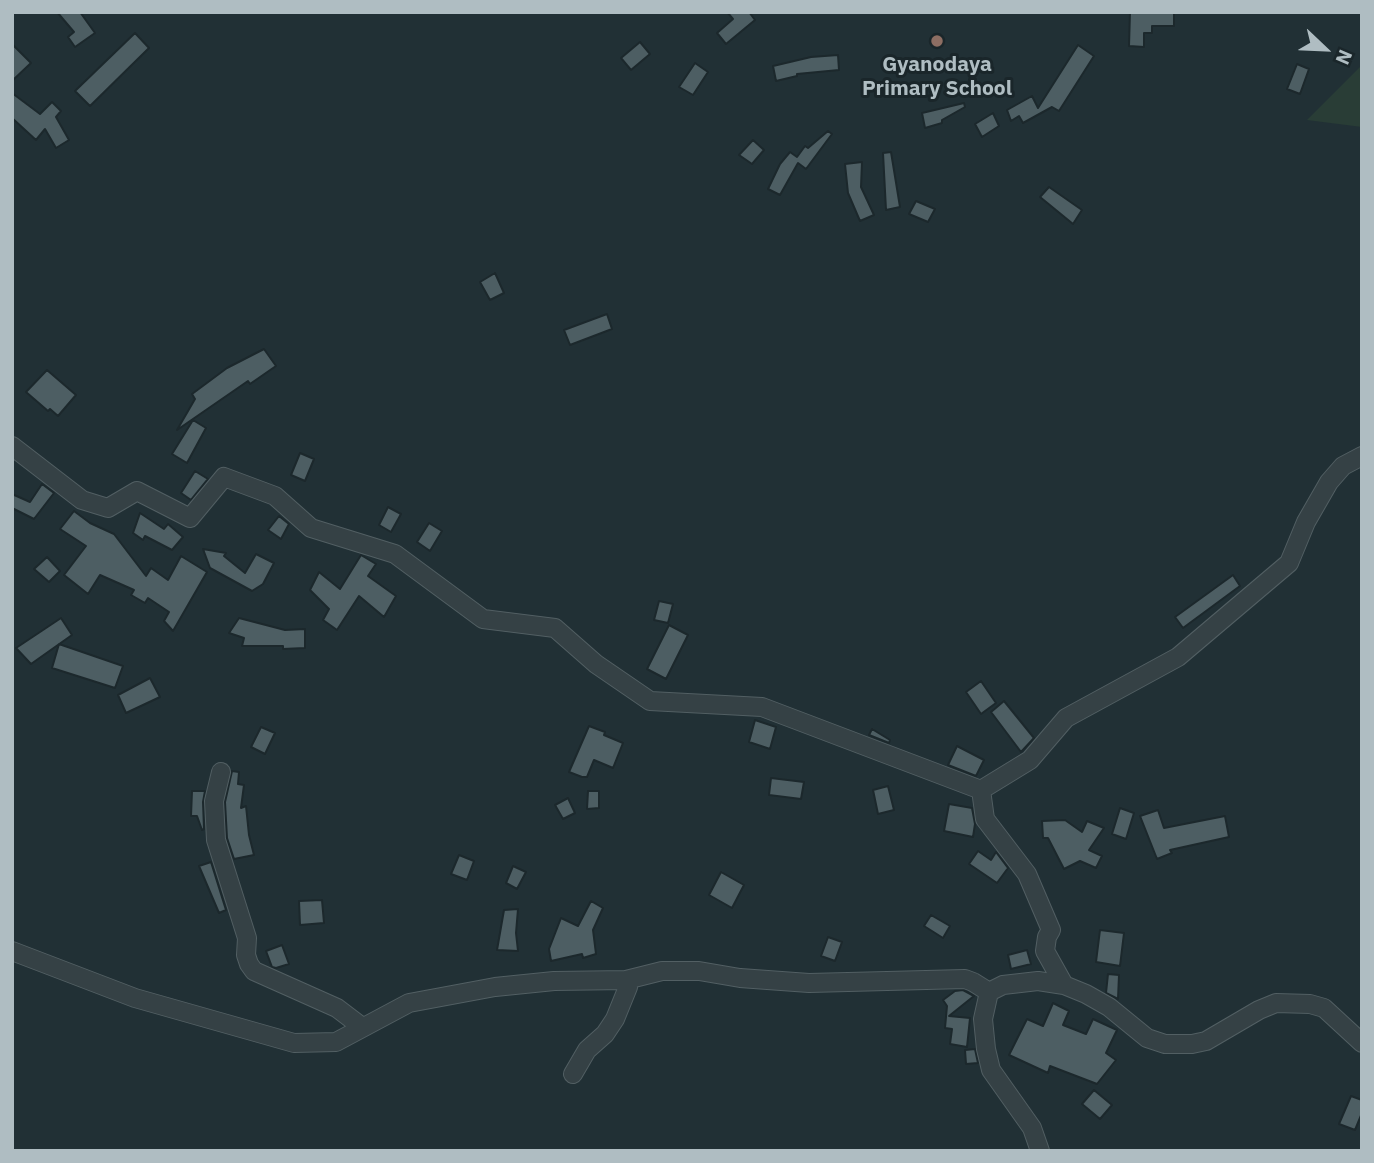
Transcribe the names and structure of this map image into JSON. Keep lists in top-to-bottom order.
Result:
{
  "places": ["Gyanodaya Primary School"],
  "north": "bottom right"
}
